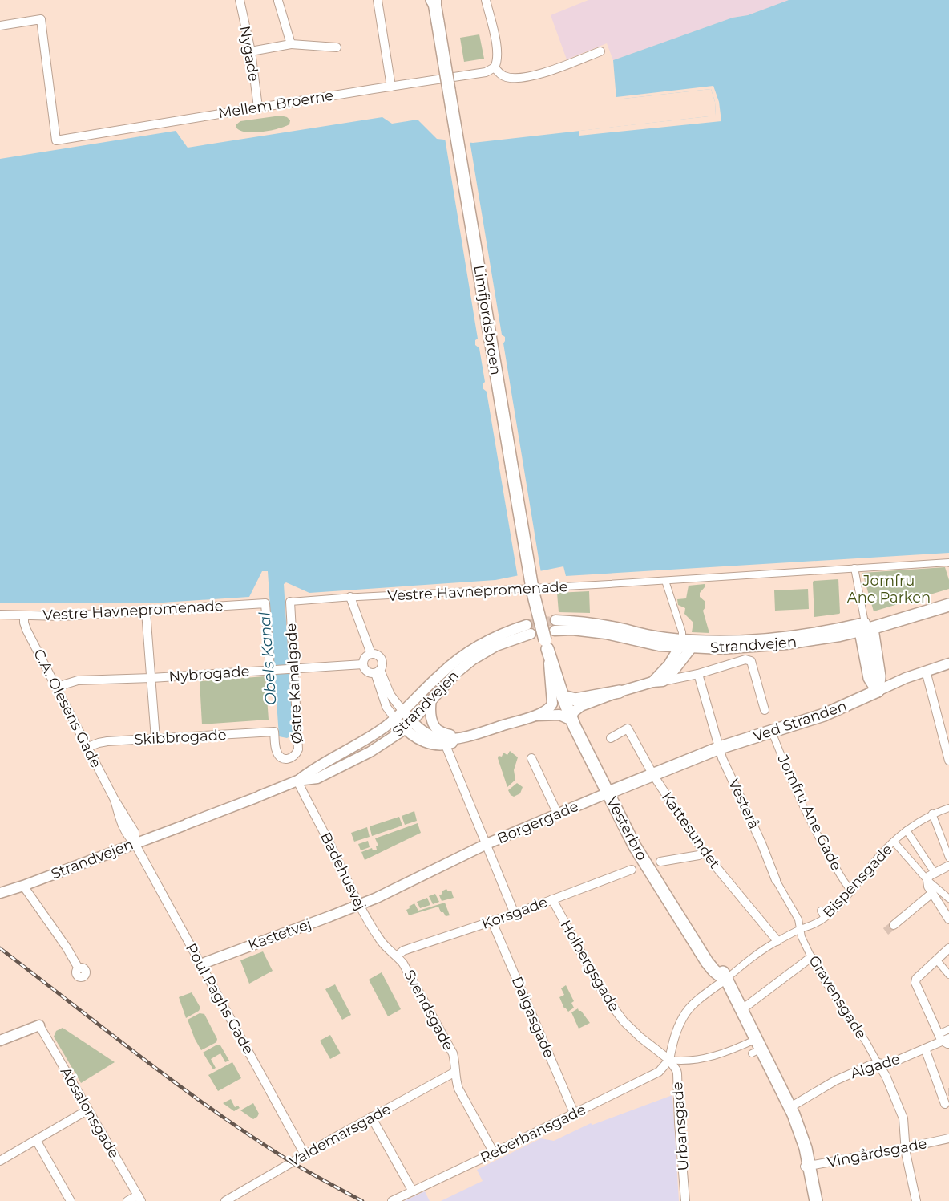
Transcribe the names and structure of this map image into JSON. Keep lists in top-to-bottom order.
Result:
{
  "streets": {
    "main road": [
      "Limfjordsbroen",
      "Strandvejen",
      "Ved Stranden",
      "Borgergade",
      "Vesterbro"
    ],
    "street": [
      "Nygade",
      "Mellem Broerne",
      "Vestre Havnepromenade",
      "Nybrogade",
      "Østre Kanalgade",
      "C.A. Olesens Gade",
      "Skibbrogade",
      "Vesterå",
      "Jomfru Ane Gade",
      "Kattesundet",
      "Badehusvej",
      "Bispensgade",
      "Korsgade",
      "Kastetvej",
      "Holbergsgade",
      "Gravensgade",
      "Poul Paghs Gade",
      "Svendsgade",
      "Dalgasgade",
      "Algade",
      "Absalonsgade",
      "Urbansgade",
      "Reberbansgade",
      "Valdemarsgade",
      "Vingårdsgade"
    ]
  },
  "crossings": [
    ["Nygade", "Mellem Broerne"],
    ["Limfjordsbroen", "Vesterbro"],
    ["Vestre Havnepromenade", "Nybrogade"],
    ["Vestre Havnepromenade", "Østre Kanalgade"],
    ["Vestre Havnepromenade", "C.A. Olesens Gade"],
    ["Strandvejen", "C.A. Olesens Gade"],
    ["Strandvejen", "Badehusvej"],
    ["Strandvejen", "Poul Paghs Gade"],
    ["Nybrogade", "Østre Kanalgade"],
    ["Nybrogade", "C.A. Olesens Gade"],
    ["Østre Kanalgade", "Skibbrogade"],
    ["C.A. Olesens Gade", "Skibbrogade"],
    ["C.A. Olesens Gade", "Poul Paghs Gade"],
    ["Ved Stranden", "Vesterå"],
    ["Ved Stranden", "Jomfru Ane Gade"],
    ["Ved Stranden", "Borgergade"],
    ["Vesterå", "Borgergade"],
    ["Vesterå", "Bispensgade"],
    ["Vesterå", "Gravensgade"],
    ["Jomfru Ane Gade", "Bispensgade"],
    ["Borgergade", "Vesterbro"],
    ["Borgergade", "Kattesundet"],
    ["Borgergade", "Badehusvej"],
    ["Borgergade", "Kastetvej"],
    ["Vesterbro", "Bispensgade"],
    ["Vesterbro", "Algade"],
    ["Vesterbro", "Vingårdsgade"],
    ["Kattesundet", "Bispensgade"],
    ["Badehusvej", "Korsgade"],
    ["Badehusvej", "Kastetvej"],
    ["Badehusvej", "Svendsgade"],
    ["Bispensgade", "Gravensgade"],
    ["Korsgade", "Holbergsgade"],
    ["Korsgade", "Svendsgade"],
    ["Korsgade", "Dalgasgade"],
    ["Kastetvej", "Poul Paghs Gade"],
    ["Holbergsgade", "Urbansgade"],
    ["Holbergsgade", "Reberbansgade"],
    ["Gravensgade", "Algade"],
    ["Poul Paghs Gade", "Valdemarsgade"],
    ["Svendsgade", "Reberbansgade"],
    ["Svendsgade", "Valdemarsgade"],
    ["Dalgasgade", "Reberbansgade"],
    ["Urbansgade", "Reberbansgade"]
  ],
  "water": ["Obels Kanal"],
  "parks": ["Jomfru Ane Parken"]
}
